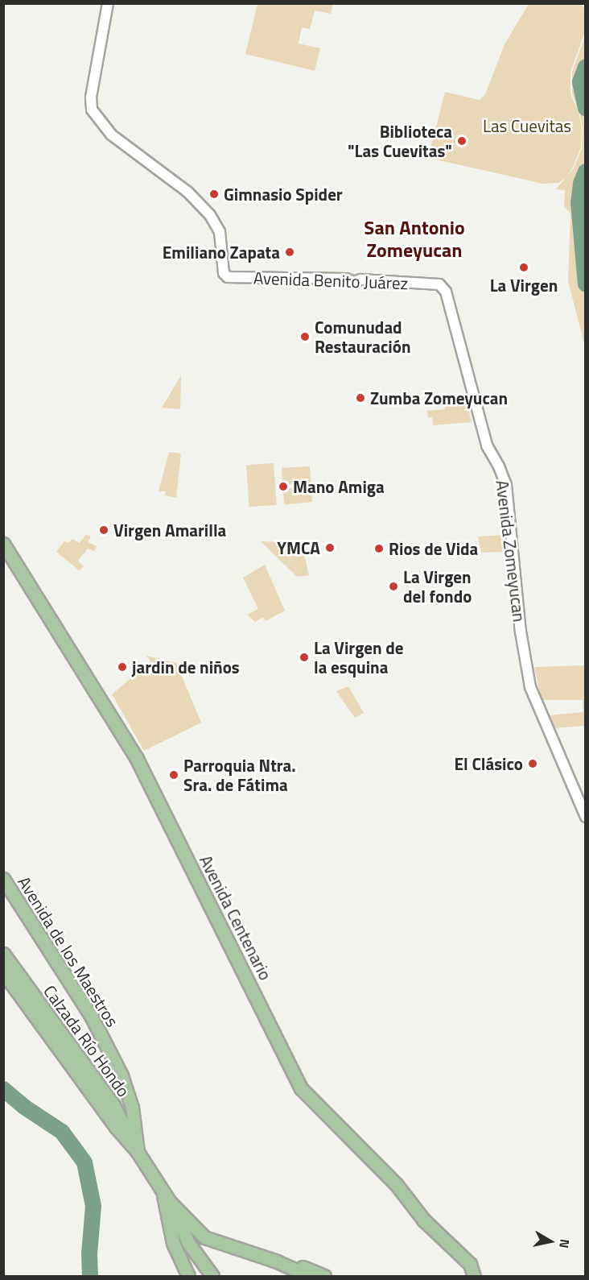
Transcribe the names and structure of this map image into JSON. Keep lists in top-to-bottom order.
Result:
{
  "streets": {
    "main road": ["Avenida Centenario", "Avenida de los Maestros", "Calzada Río Hondo"],
    "street": ["Avenida Benito Juárez", "Avenida Zomeyucan"]
  },
  "crossings": [
    ["Avenida Benito Juárez", "Avenida Zomeyucan"],
    ["Avenida de los Maestros", "Calzada Río Hondo"]
  ],
  "districts": ["San Antonio Zomeyucan"],
  "parks": ["Las Cuevitas"],
  "places": [
    "Biblioteca \"Las Cuevitas\"",
    "Gimnasio Spider",
    "Emiliano Zapata",
    "La Virgen",
    "Comunudad Restauración",
    "Zumba Zomeyucan",
    "Mano Amiga",
    "Virgen Amarilla",
    "YMCA",
    "Rios de Vida",
    "La Virgen del fondo",
    "La Virgen de la esquina",
    "jardin de niños",
    "El Clásico",
    "Parroquia Ntra. Sra. de Fátima"
  ],
  "north": "right"
}
